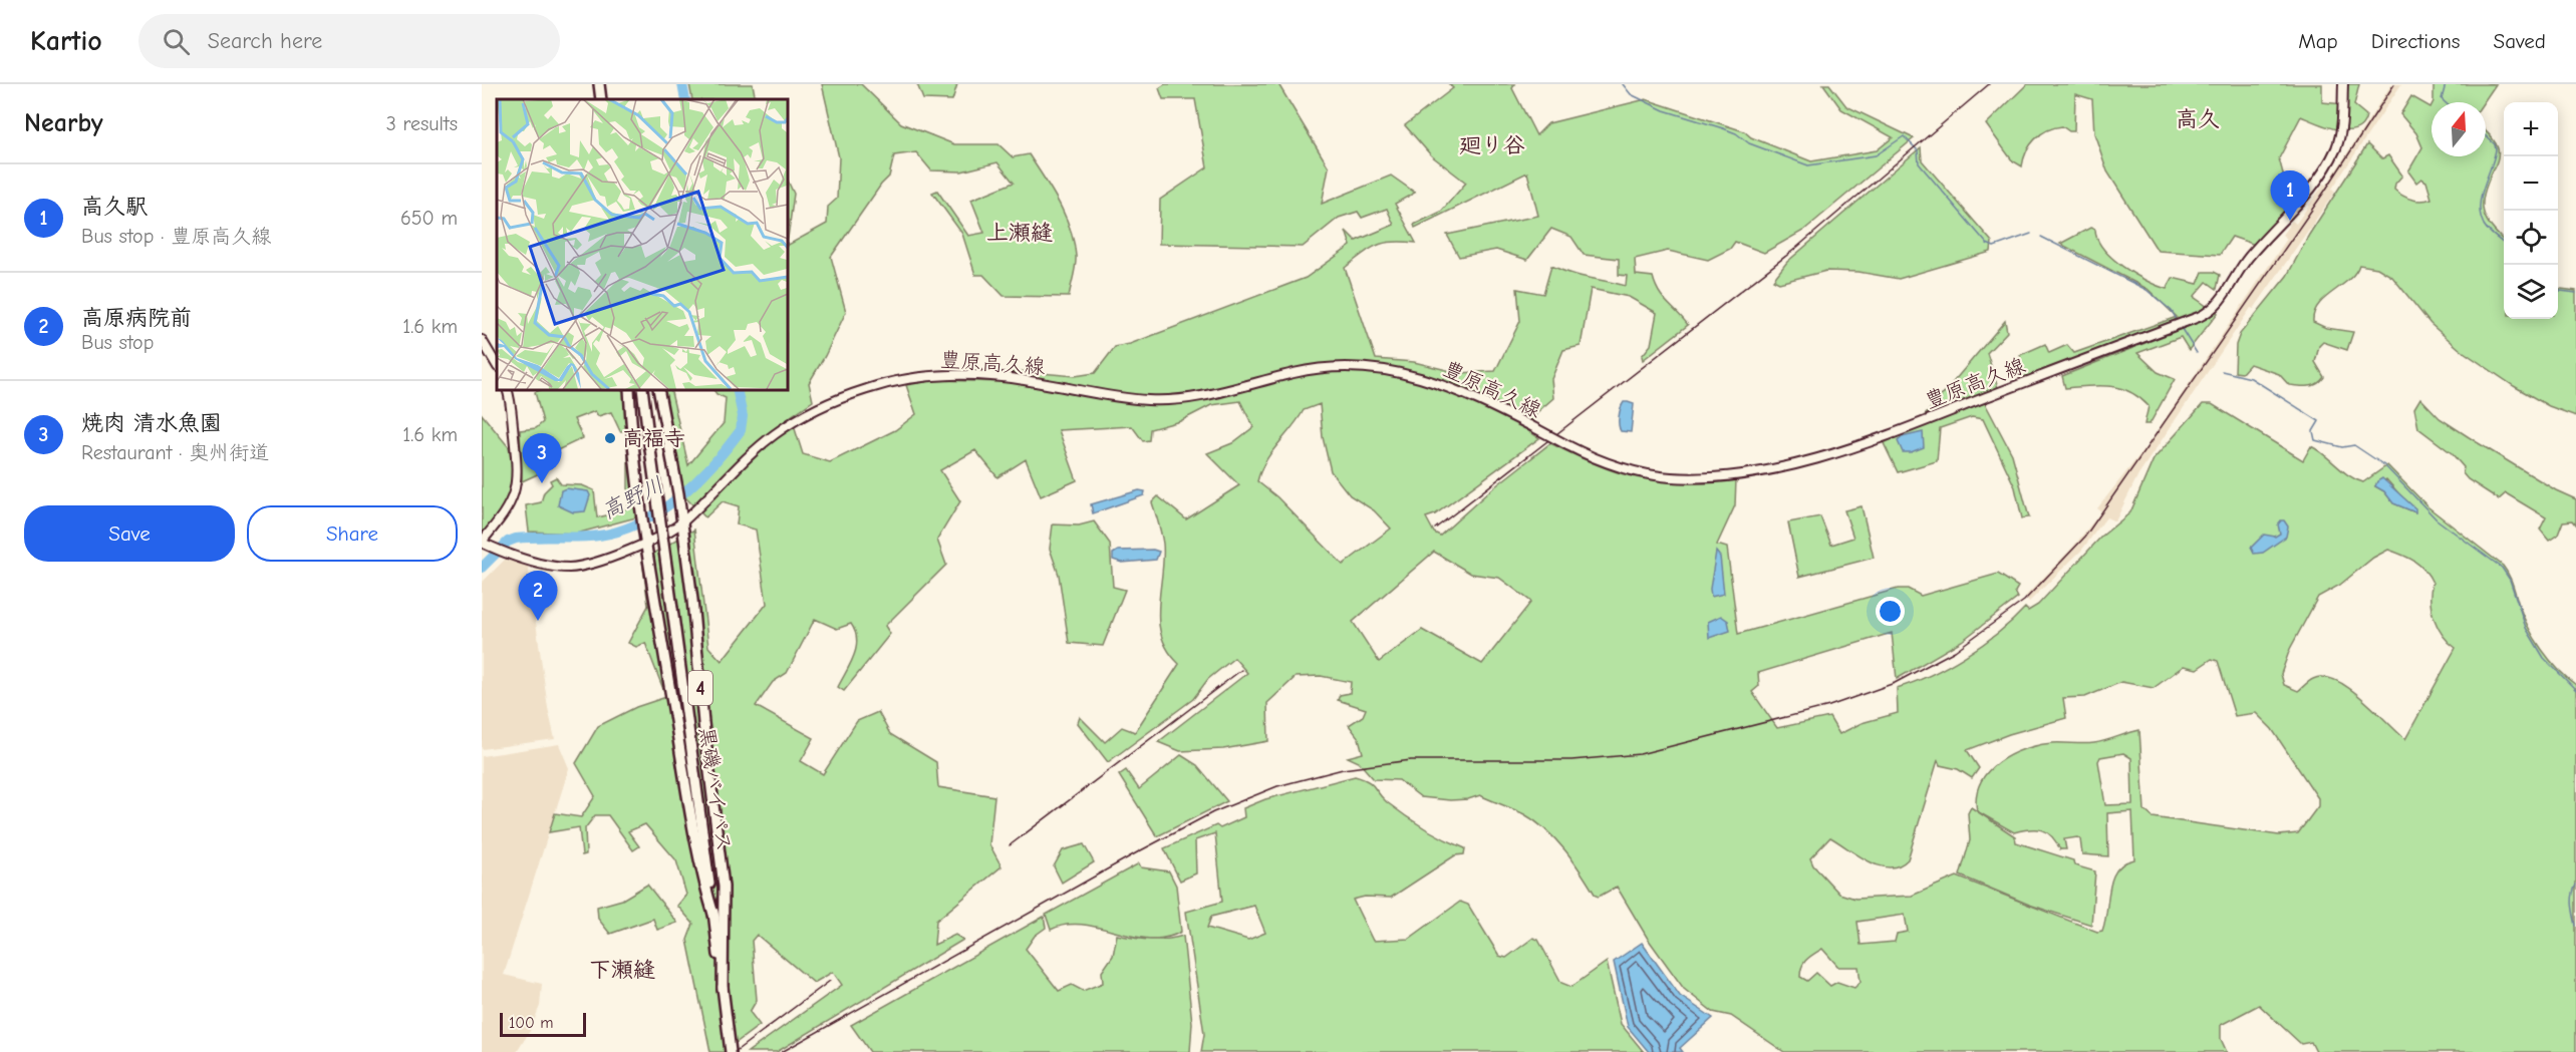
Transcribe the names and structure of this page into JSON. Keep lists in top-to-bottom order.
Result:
{
  "streets": {
    "highway": ["4", "黒磯バイパス"],
    "main road": ["豊原高久線"]
  },
  "crossings": [
    ["豊原高久線", "4"],
    ["4", "黒磯バイパス"]
  ],
  "districts": [
    "高久",
    "廻り谷",
    "上瀬縫",
    "下瀬縫"
  ],
  "water": ["高野川"],
  "places": ["高福寺"],
  "scale_bar": "100 m",
  "north": "top",
  "page": {
    "header": "Kartio",
    "search": "Search here",
    "nav": ["Map", "Directions", "Saved"],
    "heading": ["Nearby", "3 results"],
    "map_buttons": ["+", "−"],
    "list": [
      {
        "mark": "1",
        "name": "高久駅",
        "note": "Bus stop · 豊原高久線",
        "value": "650 m"
      },
      {
        "mark": "2",
        "name": "高原病院前",
        "note": "Bus stop",
        "value": "1.6 km"
      },
      {
        "mark": "3",
        "name": "焼肉 清水魚園",
        "note": "Restaurant · 奥州街道",
        "value": "1.6 km"
      }
    ],
    "pins": ["1", "3", "2"],
    "buttons": ["Save", "Share"],
    "scale": "100 m"
  }
}
